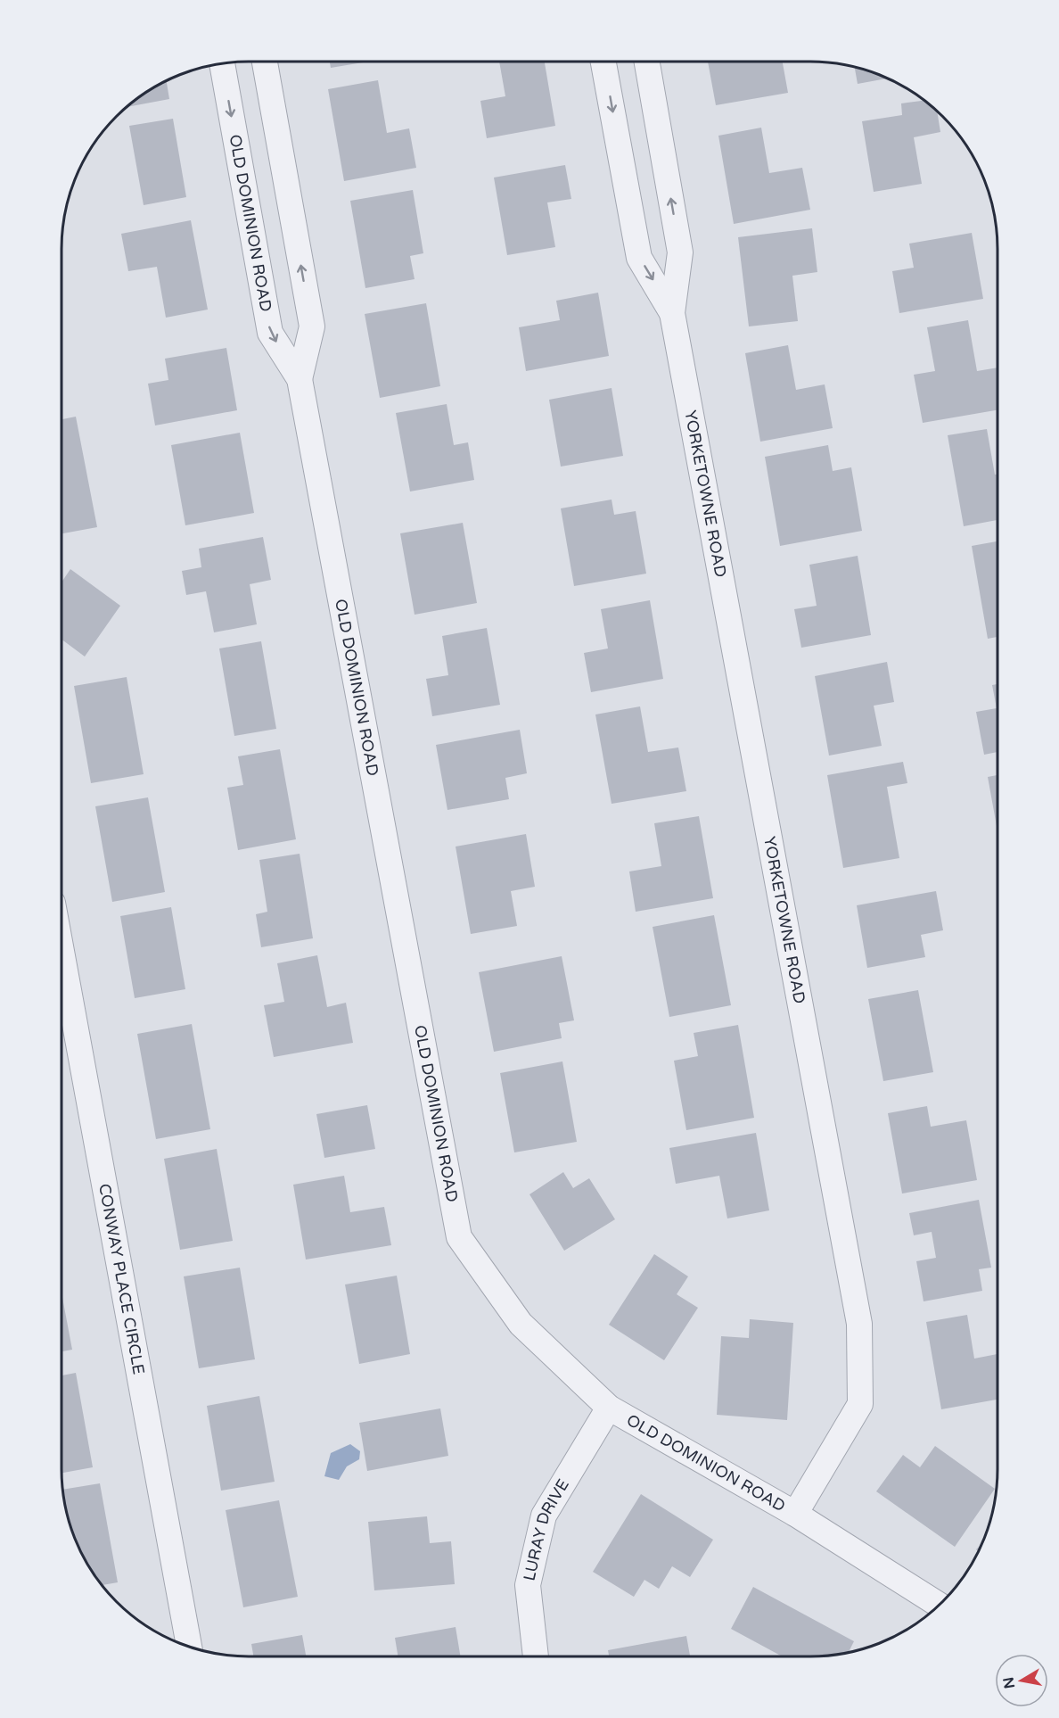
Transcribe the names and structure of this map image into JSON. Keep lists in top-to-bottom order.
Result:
{
  "streets": {
    "street": [
      "OLD DOMINION ROAD",
      "YORKETOWNE ROAD",
      "CONWAY PLACE CIRCLE",
      "LURAY DRIVE"
    ]
  },
  "crossings": [
    ["OLD DOMINION ROAD", "YORKETOWNE ROAD"],
    ["OLD DOMINION ROAD", "LURAY DRIVE"]
  ],
  "north": "left"
}
